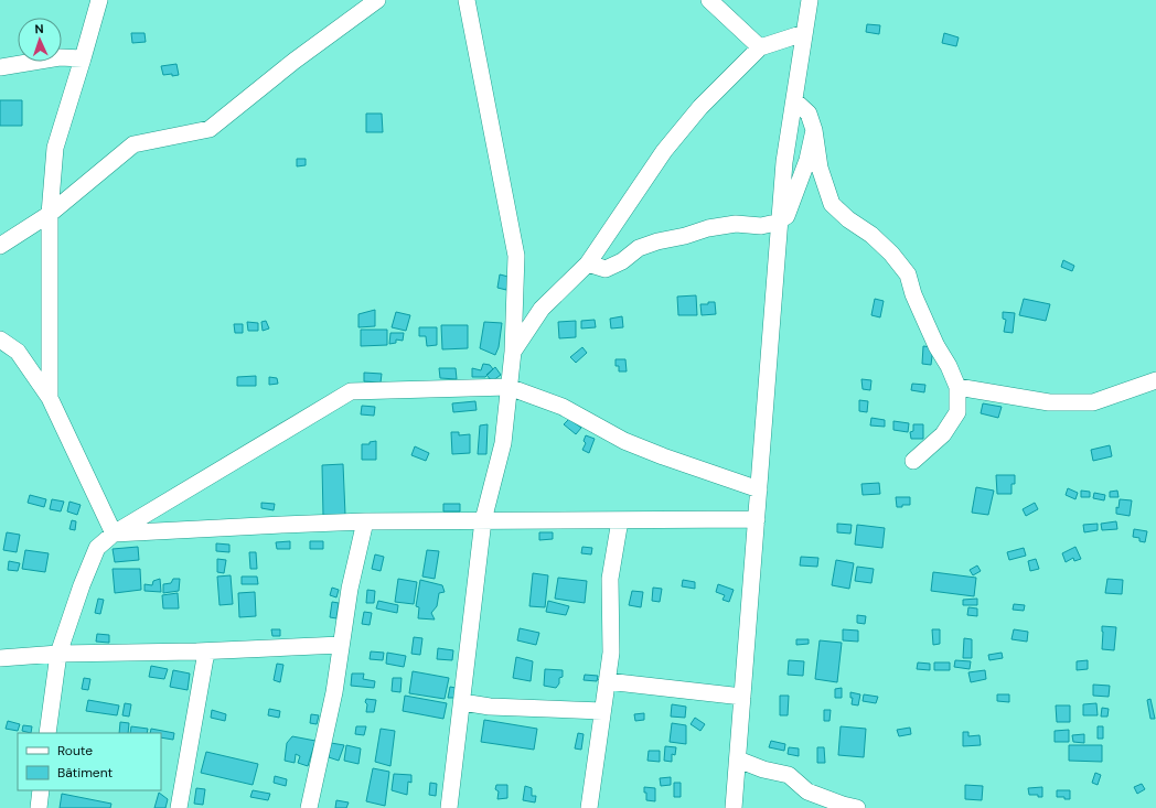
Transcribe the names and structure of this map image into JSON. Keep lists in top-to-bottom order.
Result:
{
  "legend": ["Route", "Bâtiment"],
  "north": "top"
}
